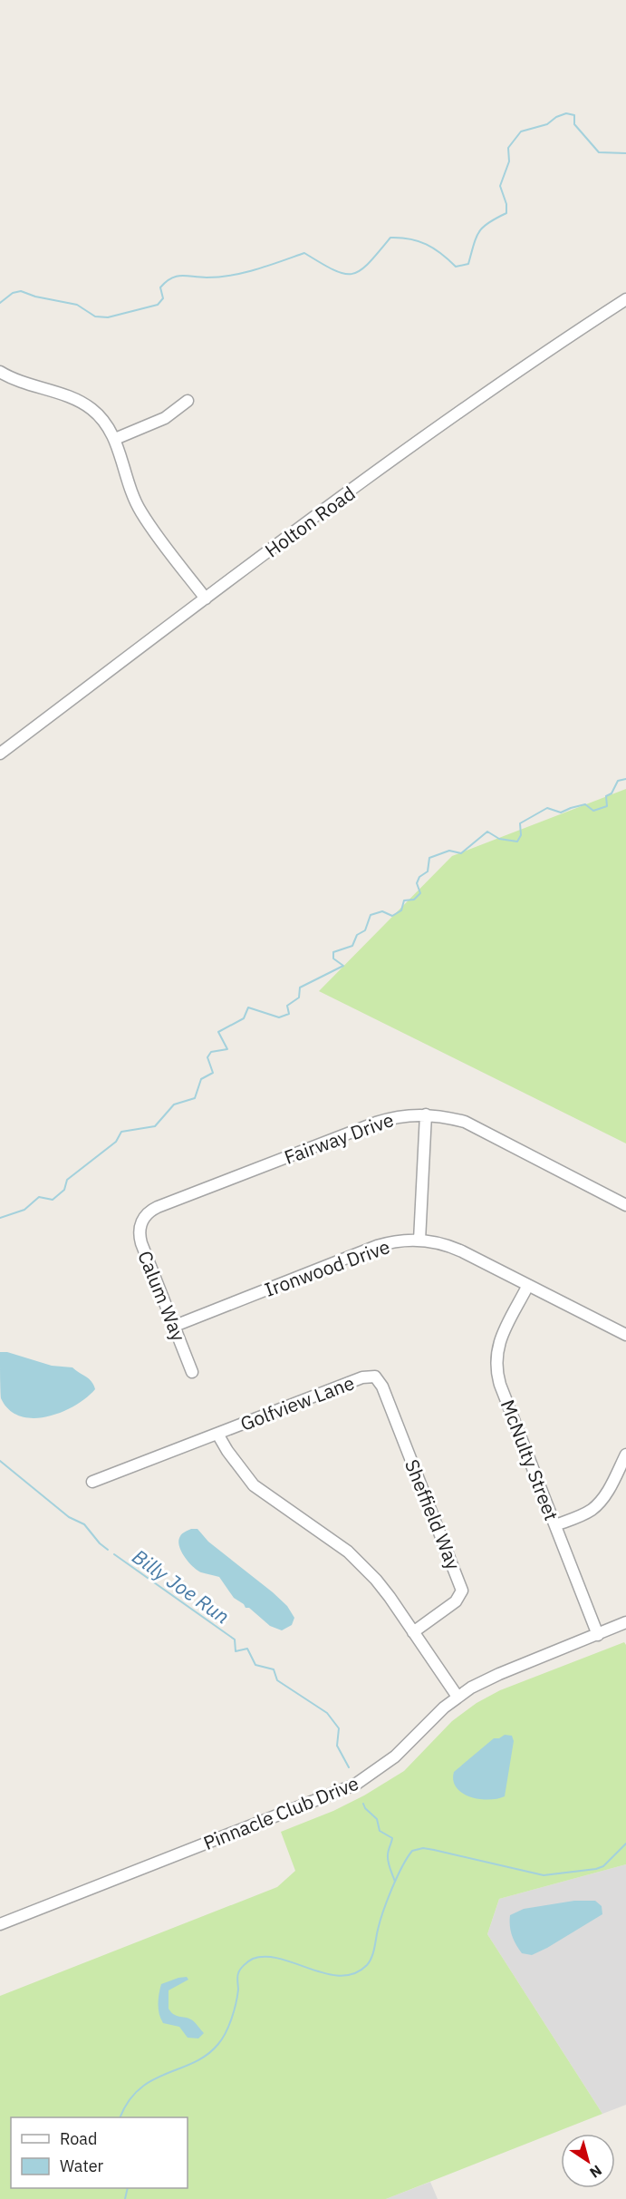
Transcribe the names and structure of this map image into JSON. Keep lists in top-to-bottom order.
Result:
{
  "streets": {
    "street": [
      "Holton Road",
      "Fairway Drive",
      "Ironwood Drive",
      "Calum Way",
      "Golfview Lane",
      "McNulty Street",
      "Sheffield Way",
      "Pinnacle Club Drive"
    ]
  },
  "crossings": [
    ["Fairway Drive", "Calum Way"],
    ["Ironwood Drive", "Calum Way"],
    ["Ironwood Drive", "McNulty Street"],
    ["Golfview Lane", "Sheffield Way"],
    ["McNulty Street", "Pinnacle Club Drive"]
  ],
  "water": ["Billy Joe Run"],
  "legend": ["Road", "Water"],
  "north": "bottom right"
}
